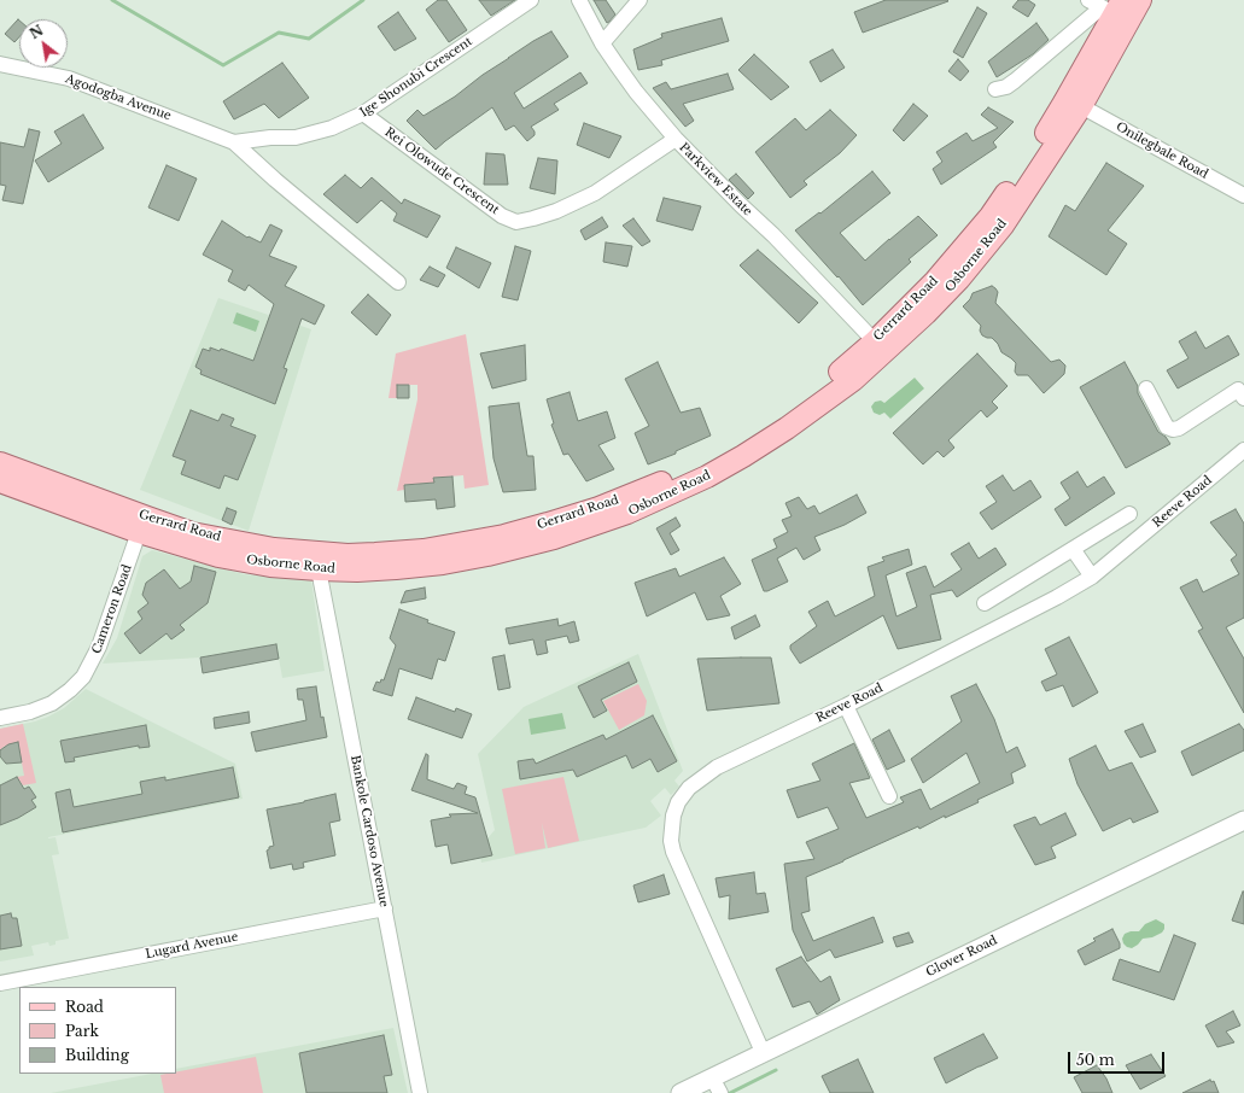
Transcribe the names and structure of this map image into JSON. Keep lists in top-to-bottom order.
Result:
{
  "streets": {
    "main road": ["Osborne Road", "Gerrard Road"],
    "street": [
      "Ige Shonubi Crescent",
      "Agodogba Avenue",
      "Onilegbale Road",
      "Rei Olowude Crescent",
      "Parkview Estate",
      "Reeve Road",
      "Cameron Road",
      "Bankole Cardoso Avenue",
      "Lugard Avenue",
      "Glover Road"
    ]
  },
  "crossings": [
    ["Ige Shonubi Crescent", "Agodogba Avenue"],
    ["Ige Shonubi Crescent", "Rei Olowude Crescent"],
    ["Onilegbale Road", "Osborne Road"],
    ["Rei Olowude Crescent", "Parkview Estate"],
    ["Parkview Estate", "Gerrard Road"],
    ["Osborne Road", "Cameron Road"],
    ["Osborne Road", "Bankole Cardoso Avenue"],
    ["Reeve Road", "Glover Road"],
    ["Bankole Cardoso Avenue", "Lugard Avenue"]
  ],
  "legend": ["Road", "Park", "Building"],
  "scale_bar": "50 m",
  "north": "top left"
}
